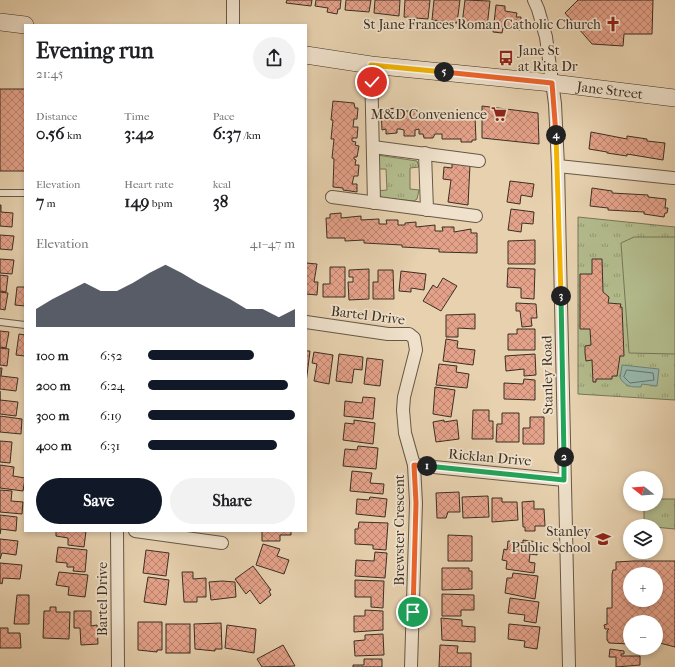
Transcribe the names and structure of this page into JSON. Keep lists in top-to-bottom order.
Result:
{
  "streets": {
    "main road": ["Jane Street"],
    "street": [
      "Bartel Drive",
      "Stanley Road",
      "Ricklan Drive",
      "Brewster Crescent"
    ]
  },
  "crossings": [
    ["Jane Street", "Stanley Road"],
    ["Bartel Drive", "Ricklan Drive"],
    ["Bartel Drive", "Brewster Crescent"],
    ["Stanley Road", "Ricklan Drive"],
    ["Ricklan Drive", "Brewster Crescent"]
  ],
  "places": {
    "church": ["St Jane Frances Roman Catholic Church"],
    "bus stop": ["Jane St at Rita Dr"],
    "supermarket": ["M&D Convenience"],
    "school or university": ["Stanley Public School"]
  },
  "north": "left",
  "page": {
    "heading": ["Evening run", "21:45"],
    "pins": [
      "5",
      "4",
      "3",
      "2",
      "1"
    ],
    "stats": [
      ["Distance", "0.56 km"],
      ["Time", "3:42"],
      ["Pace", "6:37 /km"],
      ["Elevation", "7 m"],
      ["Heart rate", "149 bpm"],
      ["kcal", "38"]
    ],
    "chart": ["Elevation", "41–47 m"],
    "list": [
      {
        "name": "100 m",
        "note": "6:52"
      },
      {
        "name": "200 m",
        "note": "6:24"
      },
      {
        "name": "300 m",
        "note": "6:19"
      },
      {
        "name": "400 m",
        "note": "6:31"
      }
    ],
    "buttons": ["Save", "Share"],
    "map_buttons": ["+", "−"]
  }
}
